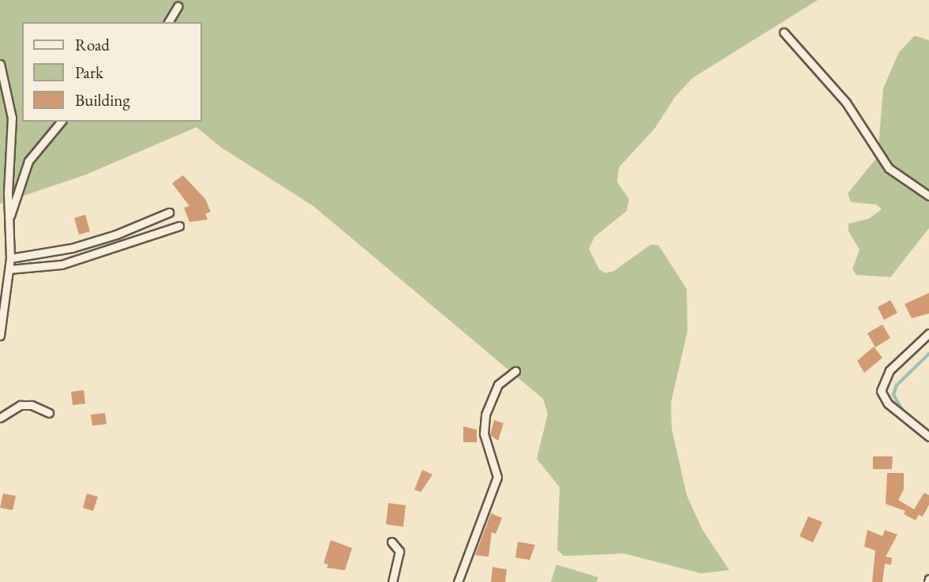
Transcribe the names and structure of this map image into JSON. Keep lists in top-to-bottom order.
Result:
{
  "legend": ["Road", "Park", "Building"]
}
